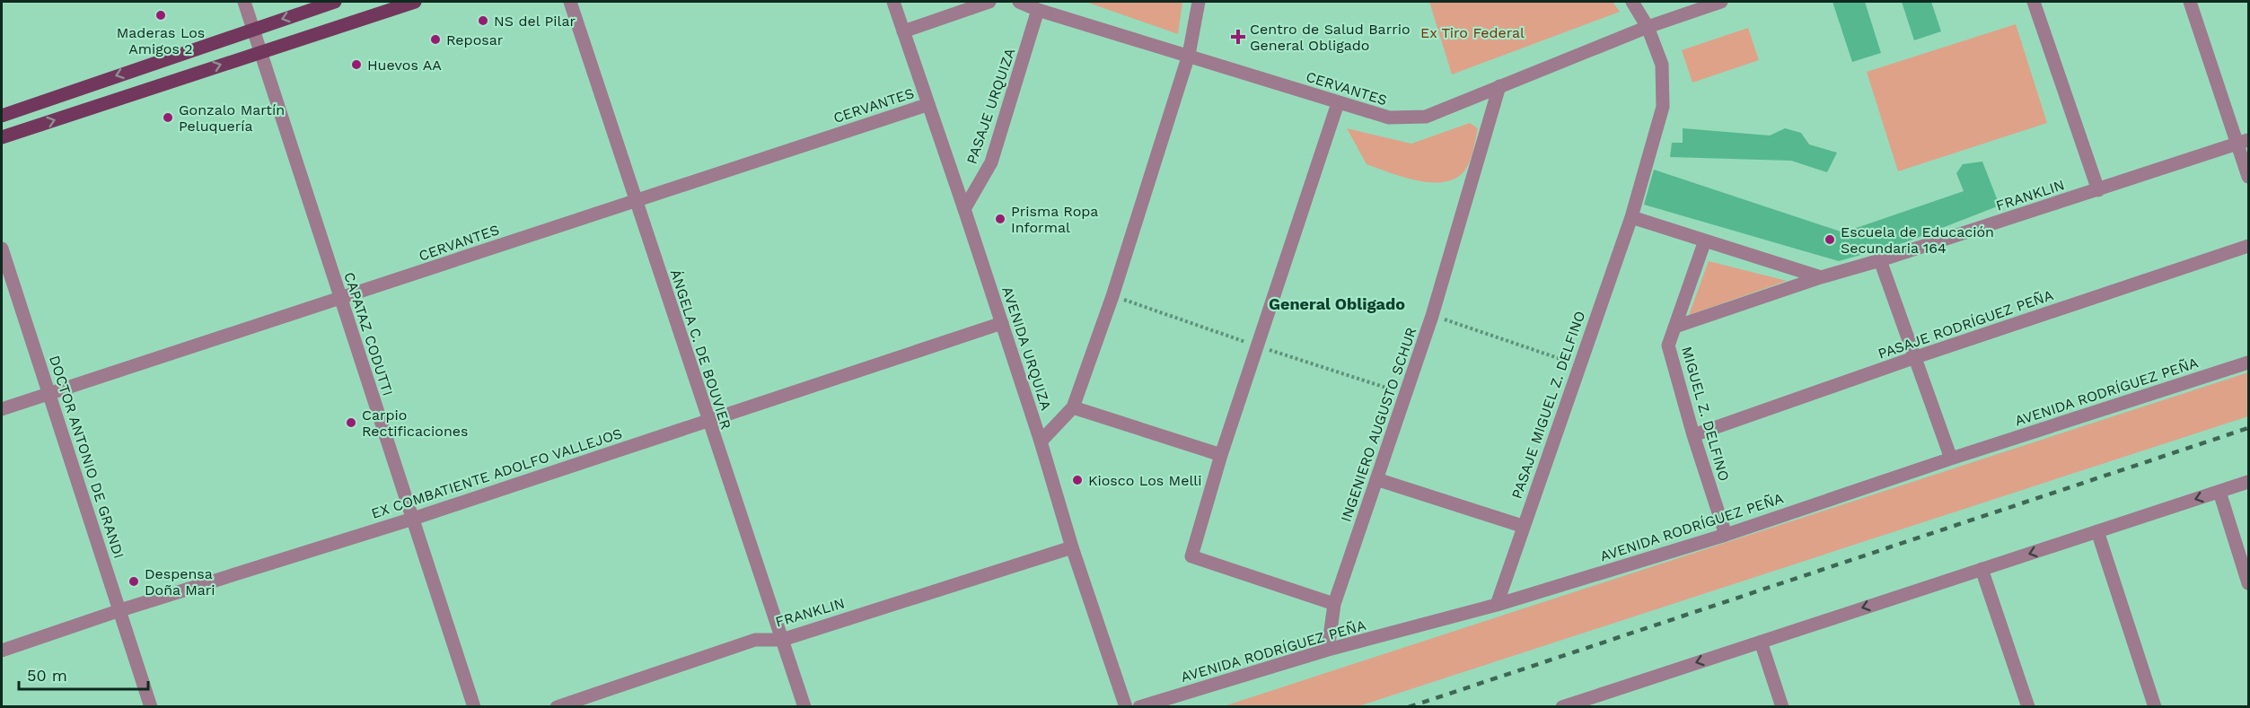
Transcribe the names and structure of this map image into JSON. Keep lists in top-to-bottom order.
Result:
{
  "streets": {
    "street": [
      "CERVANTES",
      "PASAJE URQUIZA",
      "FRANKLIN",
      "PASAJE RODRÍGUEZ PEÑA",
      "CAPATAZ CODUTTI",
      "AVENIDA URQUIZA",
      "ÁNGELA C. DE BOUVIER",
      "AVENIDA RODRÍGUEZ PEÑA",
      "PASAJE MIGUEL Z. DELFINO",
      "MIGUEL Z. DELFINO",
      "INGENIERO AUGUSTO SCHUR",
      "DOCTOR ANTONIO DE GRANDI",
      "EX COMBATIENTE ADOLFO VALLEJOS"
    ]
  },
  "crossings": [
    ["CERVANTES", "PASAJE URQUIZA"],
    ["CERVANTES", "CAPATAZ CODUTTI"],
    ["CERVANTES", "AVENIDA URQUIZA"],
    ["CERVANTES", "ÁNGELA C. DE BOUVIER"],
    ["CERVANTES", "INGENIERO AUGUSTO SCHUR"],
    ["CERVANTES", "DOCTOR ANTONIO DE GRANDI"],
    ["PASAJE URQUIZA", "AVENIDA URQUIZA"],
    ["FRANKLIN", "AVENIDA URQUIZA"],
    ["FRANKLIN", "ÁNGELA C. DE BOUVIER"],
    ["FRANKLIN", "MIGUEL Z. DELFINO"],
    ["PASAJE RODRÍGUEZ PEÑA", "MIGUEL Z. DELFINO"],
    ["CAPATAZ CODUTTI", "EX COMBATIENTE ADOLFO VALLEJOS"],
    ["AVENIDA URQUIZA", "EX COMBATIENTE ADOLFO VALLEJOS"],
    ["ÁNGELA C. DE BOUVIER", "EX COMBATIENTE ADOLFO VALLEJOS"],
    ["AVENIDA RODRÍGUEZ PEÑA", "PASAJE MIGUEL Z. DELFINO"],
    ["AVENIDA RODRÍGUEZ PEÑA", "MIGUEL Z. DELFINO"],
    ["AVENIDA RODRÍGUEZ PEÑA", "INGENIERO AUGUSTO SCHUR"],
    ["DOCTOR ANTONIO DE GRANDI", "EX COMBATIENTE ADOLFO VALLEJOS"]
  ],
  "districts": ["General Obligado"],
  "parks": ["Ex Tiro Federal"],
  "places": {
    "other": [
      "Maderas Los Amigos 2",
      "NS del Pilar",
      "Reposar",
      "Huevos AA",
      "Gonzalo Martín Peluquería",
      "Prisma Ropa Informal",
      "Escuela de Educación Secundaria 164",
      "Carpio Rectificaciones",
      "Kiosco Los Melli",
      "Despensa Doña Mari"
    ],
    "health": ["Centro de Salud Barrio General Obligado"]
  },
  "scale_bar": "50 m"
}
